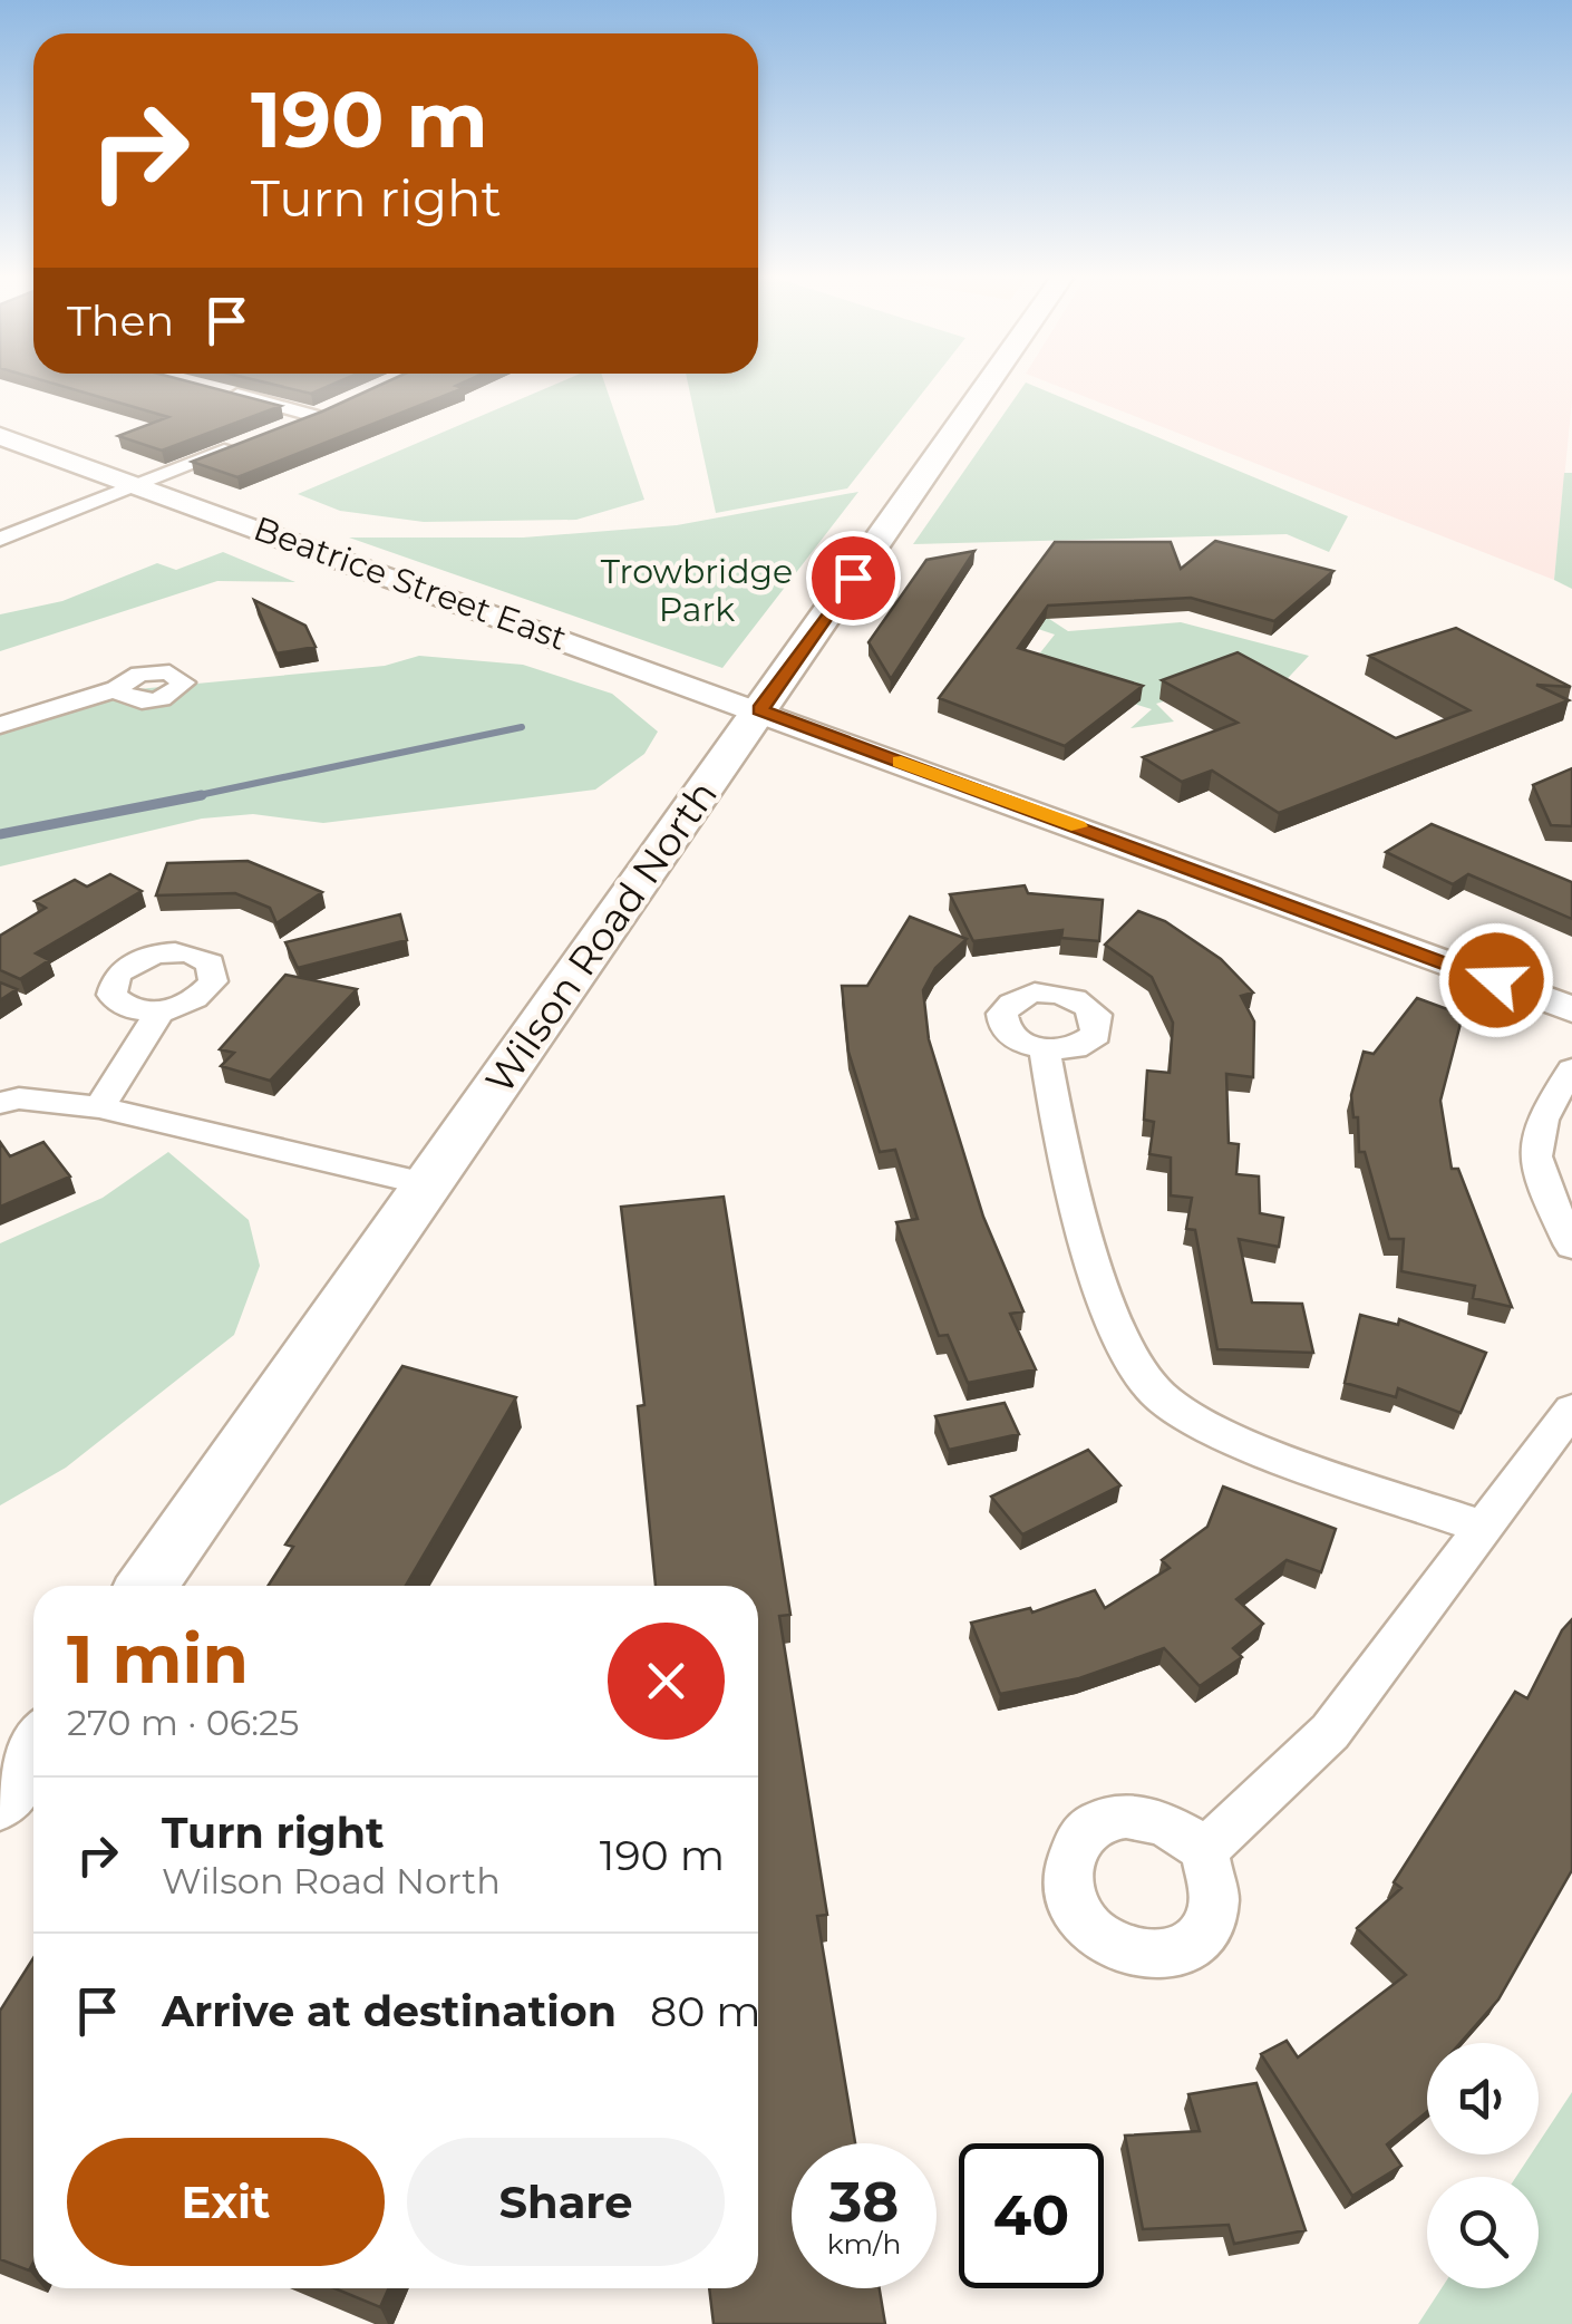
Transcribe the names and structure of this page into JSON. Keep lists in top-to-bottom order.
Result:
{
  "streets": {
    "main road": ["Wilson Road North"],
    "street": ["Beatrice Street East"]
  },
  "crossings": [
    ["Beatrice Street East", "Wilson Road North"]
  ],
  "parks": ["Trowbridge Park"],
  "page": {
    "turn": ["190 m", "Turn right"],
    "then": "Then",
    "heading": ["1 min", "270 m · 06:25"],
    "list": [
      {
        "name": "Turn right",
        "note": "Wilson Road North",
        "value": "190 m"
      },
      {
        "name": "Arrive at destination",
        "value": "80 m"
      }
    ],
    "buttons": ["Exit", "Share"],
    "speed": "38 km/h",
    "limit": "40"
  }
}
